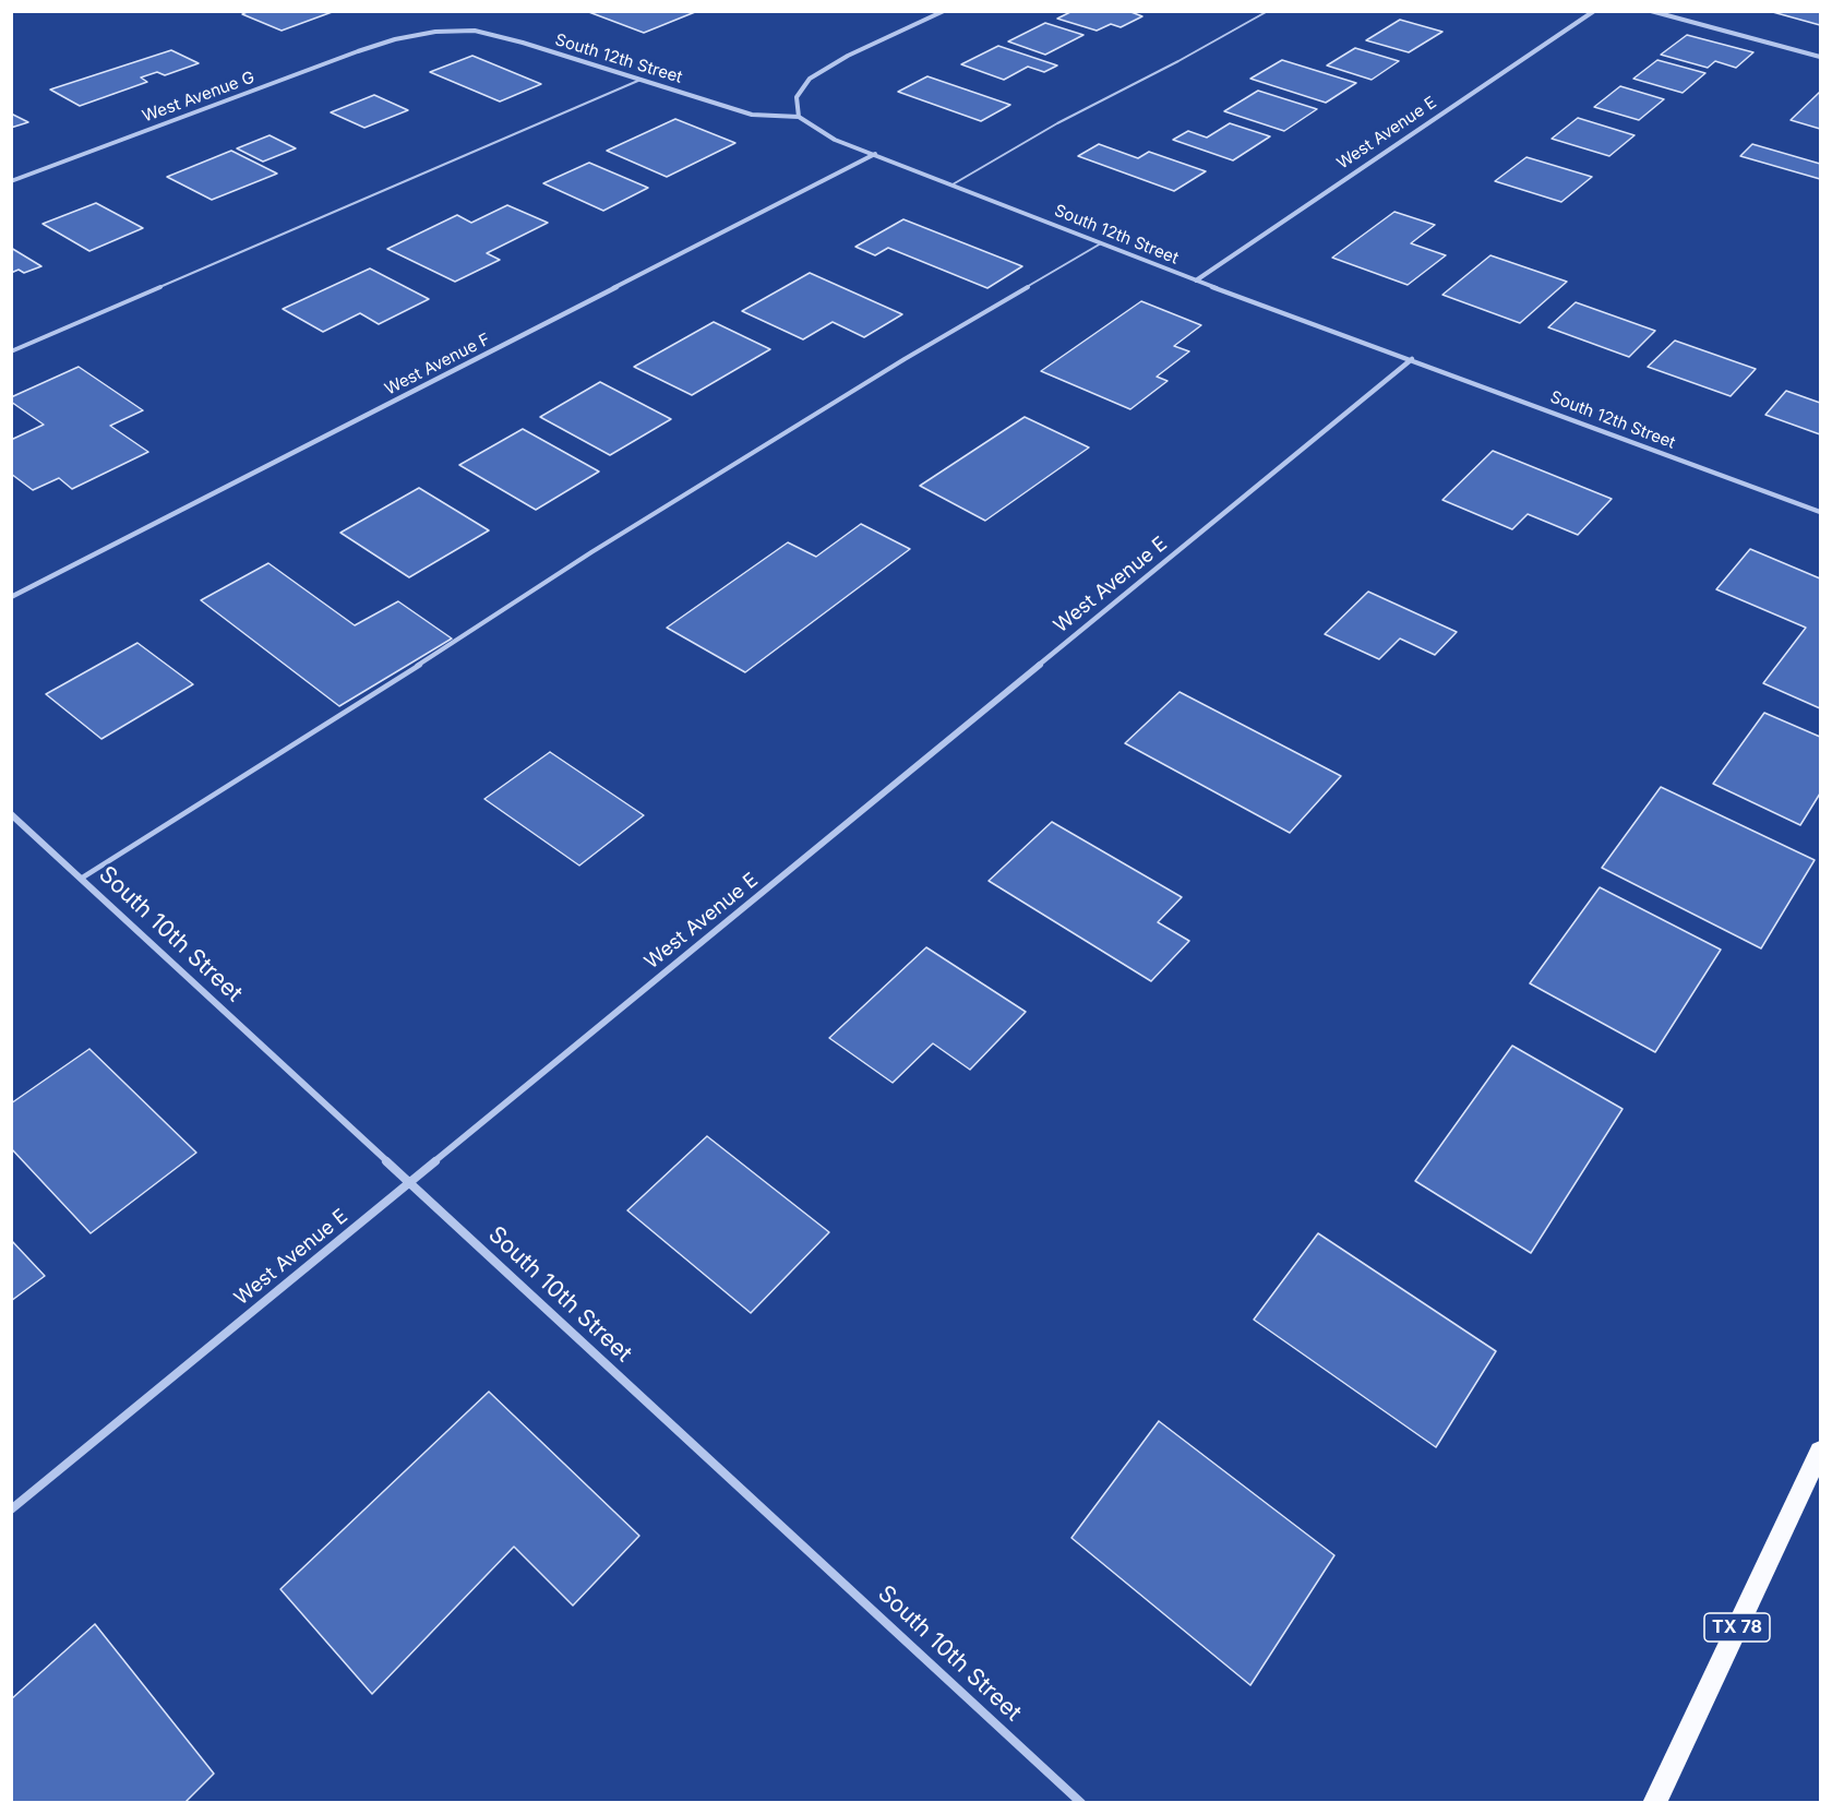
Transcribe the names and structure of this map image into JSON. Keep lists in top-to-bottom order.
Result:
{
  "streets": {
    "main road": ["TX 78"],
    "street": [
      "South 12th Street",
      "West Avenue G",
      "West Avenue E",
      "West Avenue F",
      "South 10th Street"
    ]
  },
  "crossings": [
    ["South 12th Street", "West Avenue G"],
    ["South 12th Street", "West Avenue E"],
    ["South 12th Street", "West Avenue F"],
    ["West Avenue E", "South 10th Street"]
  ]
}
